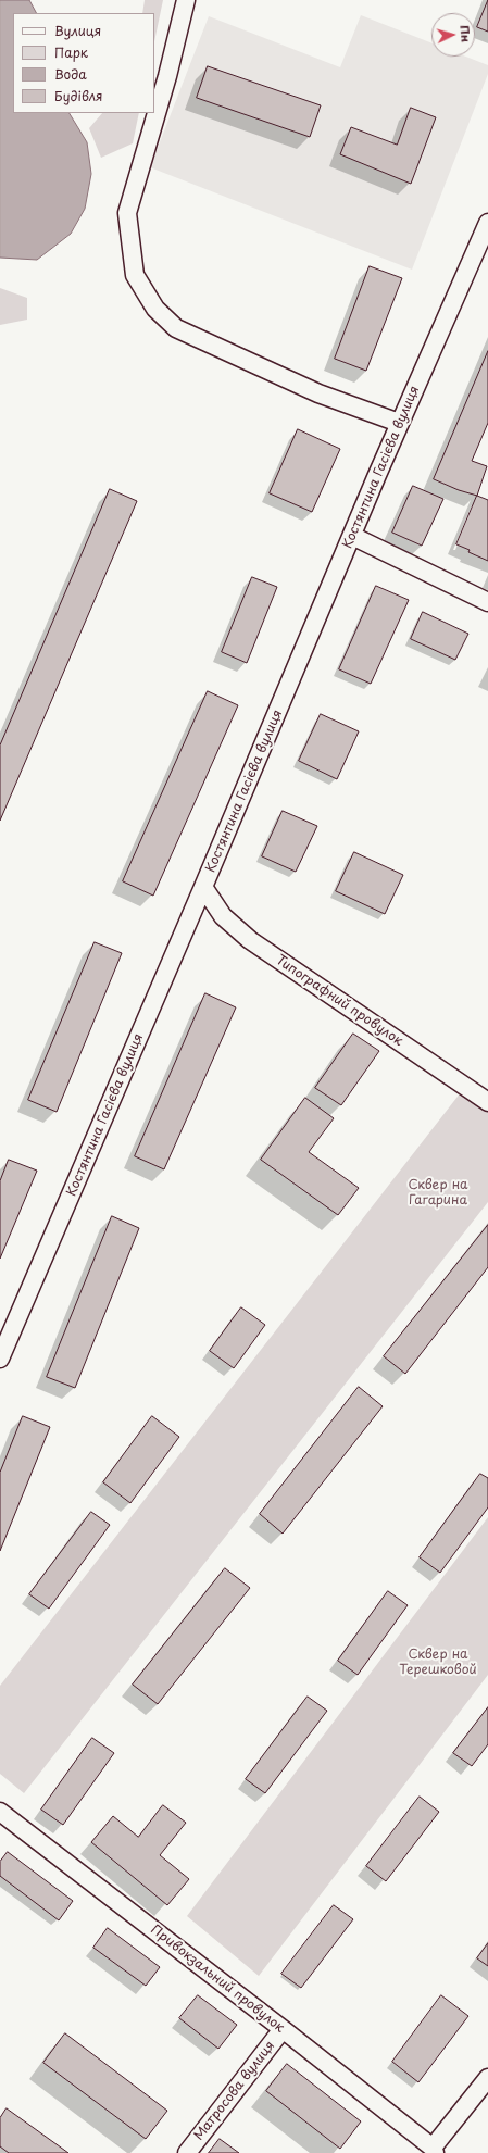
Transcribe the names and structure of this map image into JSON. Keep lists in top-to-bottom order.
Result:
{
  "streets": {
    "street": [
      "Костянтина Гасієва вулиця",
      "Типографний провулок",
      "Привокзальний провулок",
      "Матросова вулиця"
    ]
  },
  "crossings": [
    ["Костянтина Гасієва вулиця", "Типографний провулок"],
    ["Привокзальний провулок", "Матросова вулиця"]
  ],
  "parks": ["Сквер на Гагарина", "Сквер на Терешковой"],
  "legend": [
    "Вулиця",
    "Парк",
    "Вода",
    "Будівля"
  ],
  "north": "right"
}
